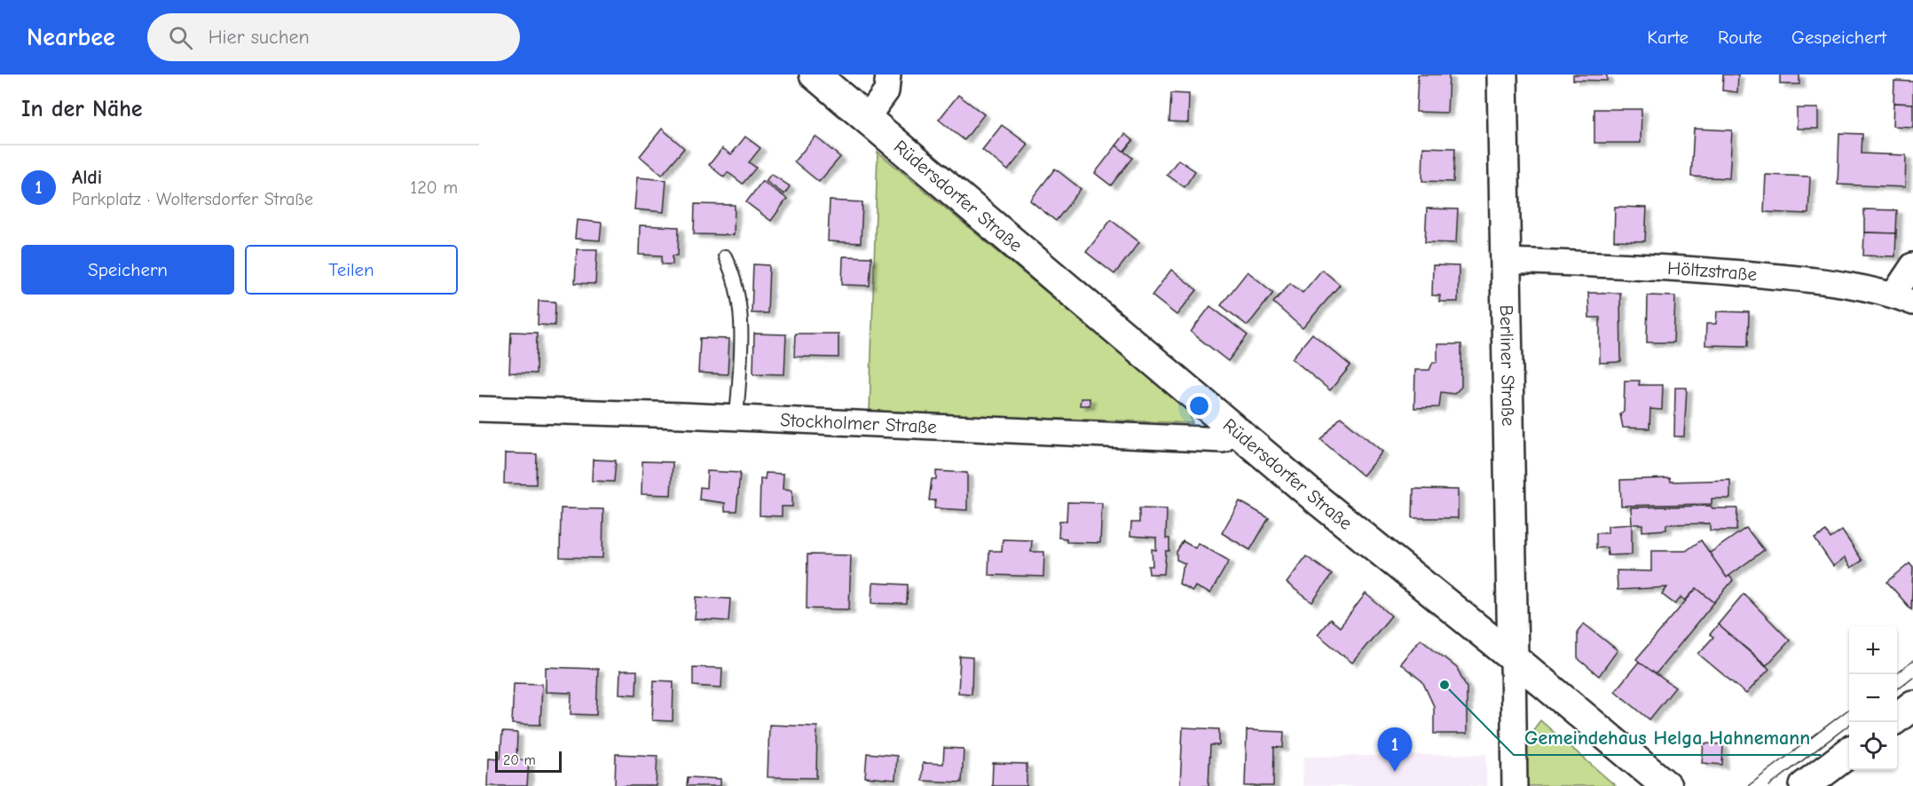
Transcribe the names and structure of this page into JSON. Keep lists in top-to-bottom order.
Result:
{
  "streets": {
    "street": [
      "Rüdersdorfer Straße",
      "Höltzstraße",
      "Berliner Straße",
      "Stockholmer Straße"
    ]
  },
  "crossings": [
    ["Rüdersdorfer Straße", "Berliner Straße"],
    ["Rüdersdorfer Straße", "Stockholmer Straße"],
    ["Höltzstraße", "Berliner Straße"]
  ],
  "places": ["Gemeindehaus Helga Hahnemann"],
  "scale_bar": "20 m",
  "page": {
    "header": "Nearbee",
    "search": "Hier suchen",
    "nav": ["Karte", "Route", "Gespeichert"],
    "heading": "In der Nähe",
    "list": [
      {
        "mark": "1",
        "name": "Aldi",
        "note": "Parkplatz · Woltersdorfer Straße",
        "value": "120 m"
      }
    ],
    "buttons": ["Speichern", "Teilen"],
    "map_buttons": ["+", "−"],
    "pins": "1",
    "scale": "20 m"
  }
}
